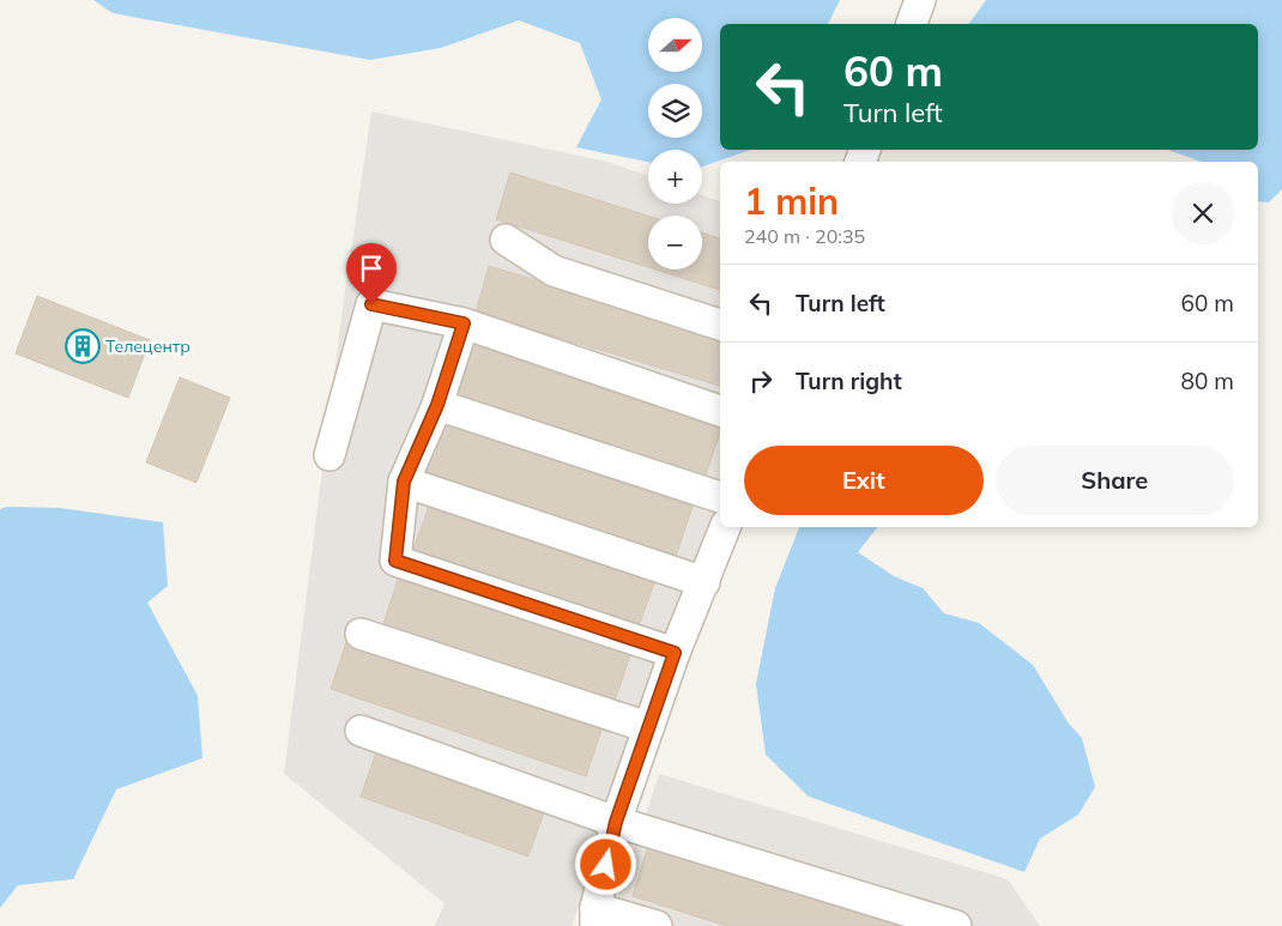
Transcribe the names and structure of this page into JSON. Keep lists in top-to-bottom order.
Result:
{
  "places": {
    "building": ["Телецентр"]
  },
  "north": "right",
  "page": {
    "map_buttons": ["+", "−"],
    "turn": ["60 m", "Turn left"],
    "heading": ["1 min", "240 m · 20:35"],
    "list": [
      {
        "name": "Turn left",
        "value": "60 m"
      },
      {
        "name": "Turn right",
        "value": "80 m"
      }
    ],
    "buttons": ["Exit", "Share"]
  }
}
